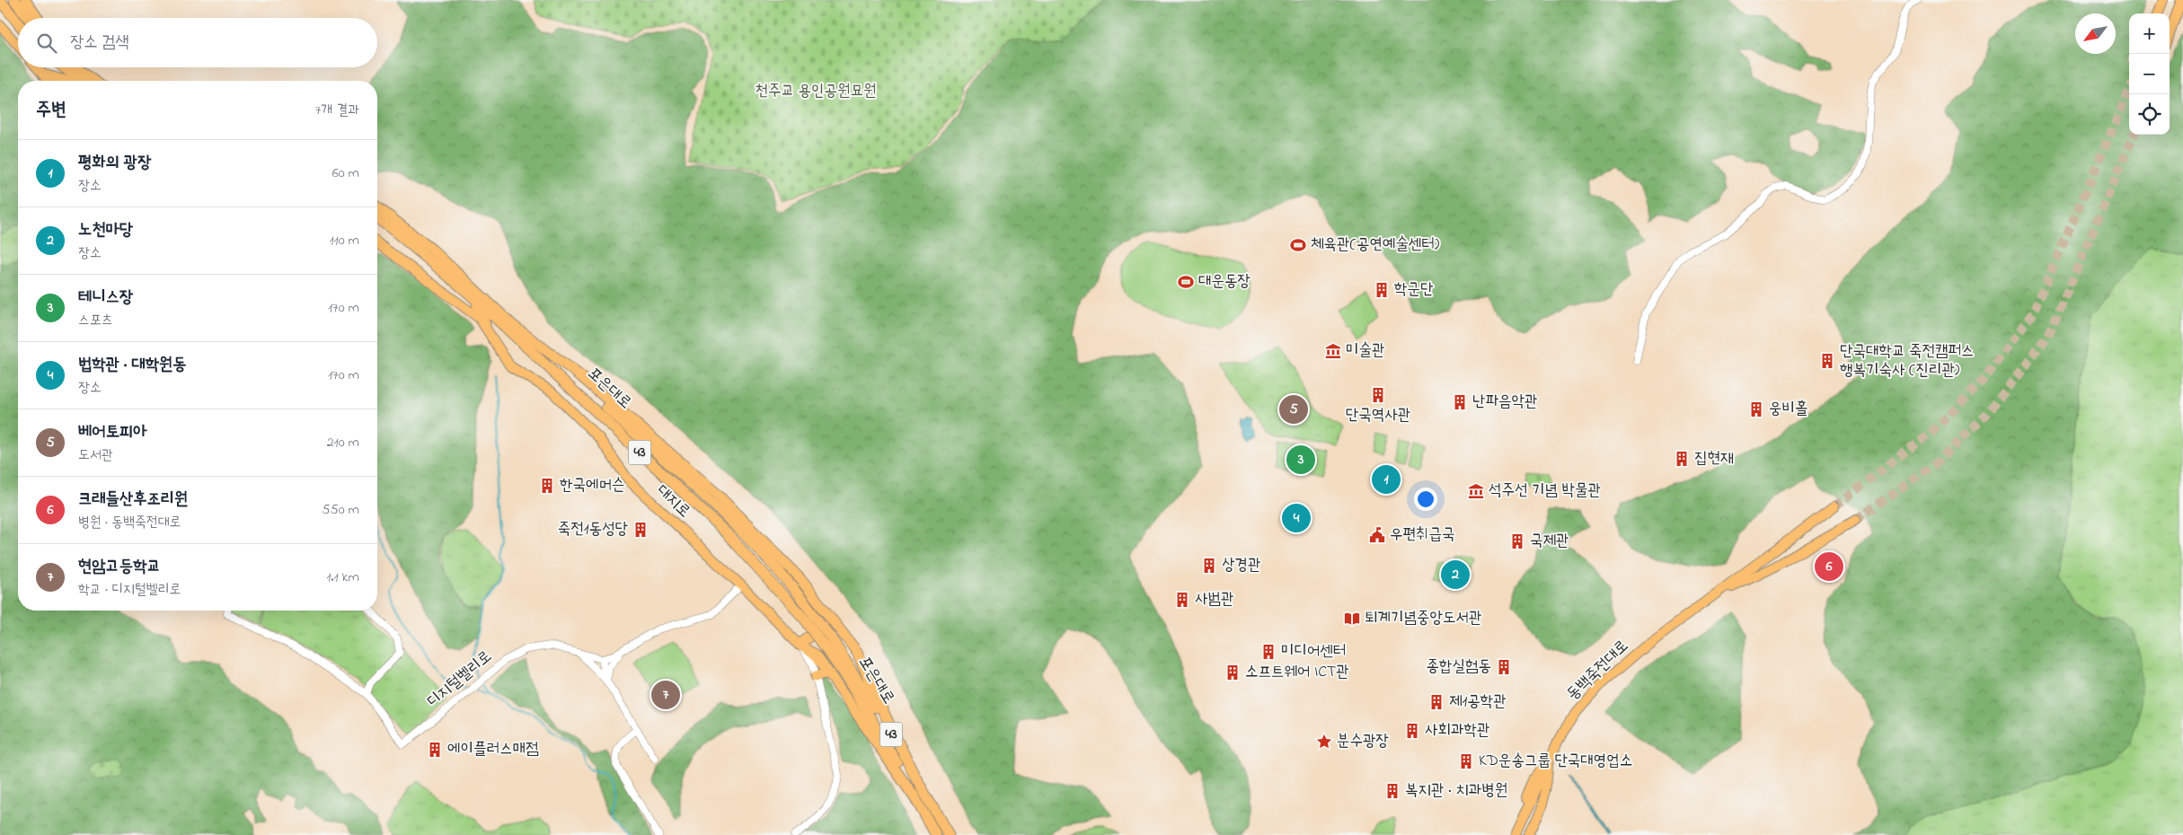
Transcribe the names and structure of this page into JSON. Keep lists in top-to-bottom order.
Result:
{
  "streets": {
    "highway": ["포은대로", "43"],
    "main road": ["대지로", "동백죽전대로"],
    "street": ["디지털벨리로"]
  },
  "crossings": [
    ["포은대로", "43"]
  ],
  "parks": ["천주교 용인공원묘원"],
  "places": {
    "sports": ["체육관(공연예술센터)", "대운동장"],
    "building": [
      "학군단",
      "단국대학교 죽전캠퍼스 행복기숙사 (진리관)",
      "단국역사관",
      "난파음악관",
      "웅비홀",
      "집현재",
      "한국에머슨",
      "죽전1동성당",
      "국제관",
      "상경관",
      "사범관",
      "미디어센터",
      "종합실험동",
      "소프트웨어 ICT관",
      "제1공학관",
      "사회과학관",
      "에이플러스매점",
      "KD운송그룹 단국대영업소",
      "복지관 · 치과병원"
    ],
    "museum": ["미술관", "석주선 기념 박물관"],
    "public building": ["우편취급국"],
    "library": ["퇴계기념중앙도서관"],
    "place": ["분수광장"]
  },
  "north": "bottom left",
  "page": {
    "map_buttons": ["+", "−"],
    "search": "장소 검색",
    "heading": ["주변", "7개 결과"],
    "list": [
      {
        "mark": "1",
        "name": "평화의 광장",
        "note": "장소",
        "value": "60 m"
      },
      {
        "mark": "2",
        "name": "노천마당",
        "note": "장소",
        "value": "110 m"
      },
      {
        "mark": "3",
        "name": "테니스장",
        "note": "스포츠",
        "value": "170 m"
      },
      {
        "mark": "4",
        "name": "법학관 · 대학원동",
        "note": "장소",
        "value": "170 m"
      },
      {
        "mark": "5",
        "name": "베어토피아",
        "note": "도서관",
        "value": "210 m"
      },
      {
        "mark": "6",
        "name": "크래들산후조리원",
        "note": "병원 · 동백죽전대로",
        "value": "550 m"
      },
      {
        "mark": "7",
        "name": "현암고등학교",
        "note": "학교 · 디지털벨리로",
        "value": "1.1 km"
      }
    ],
    "pins": [
      "5",
      "3",
      "1",
      "4",
      "6",
      "2",
      "7"
    ]
  }
}
